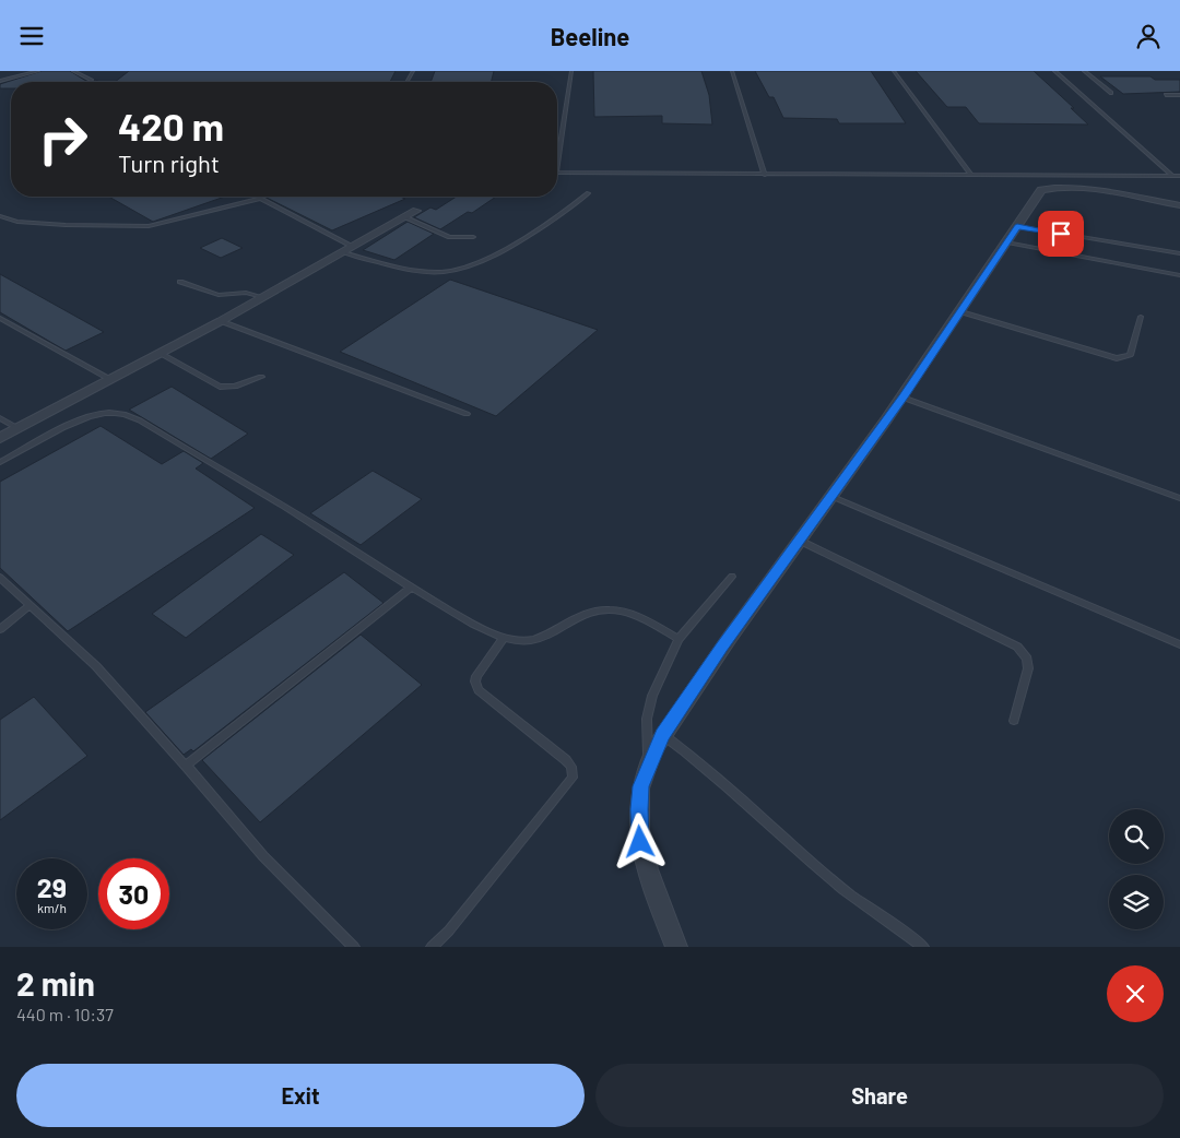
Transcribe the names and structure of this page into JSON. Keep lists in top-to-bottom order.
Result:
{
  "page": {
    "header": "Beeline",
    "turn": ["420 m", "Turn right"],
    "speed": "29 km/h",
    "limit": "30",
    "heading": ["2 min", "440 m · 10:37"],
    "buttons": ["Exit", "Share"]
  }
}
